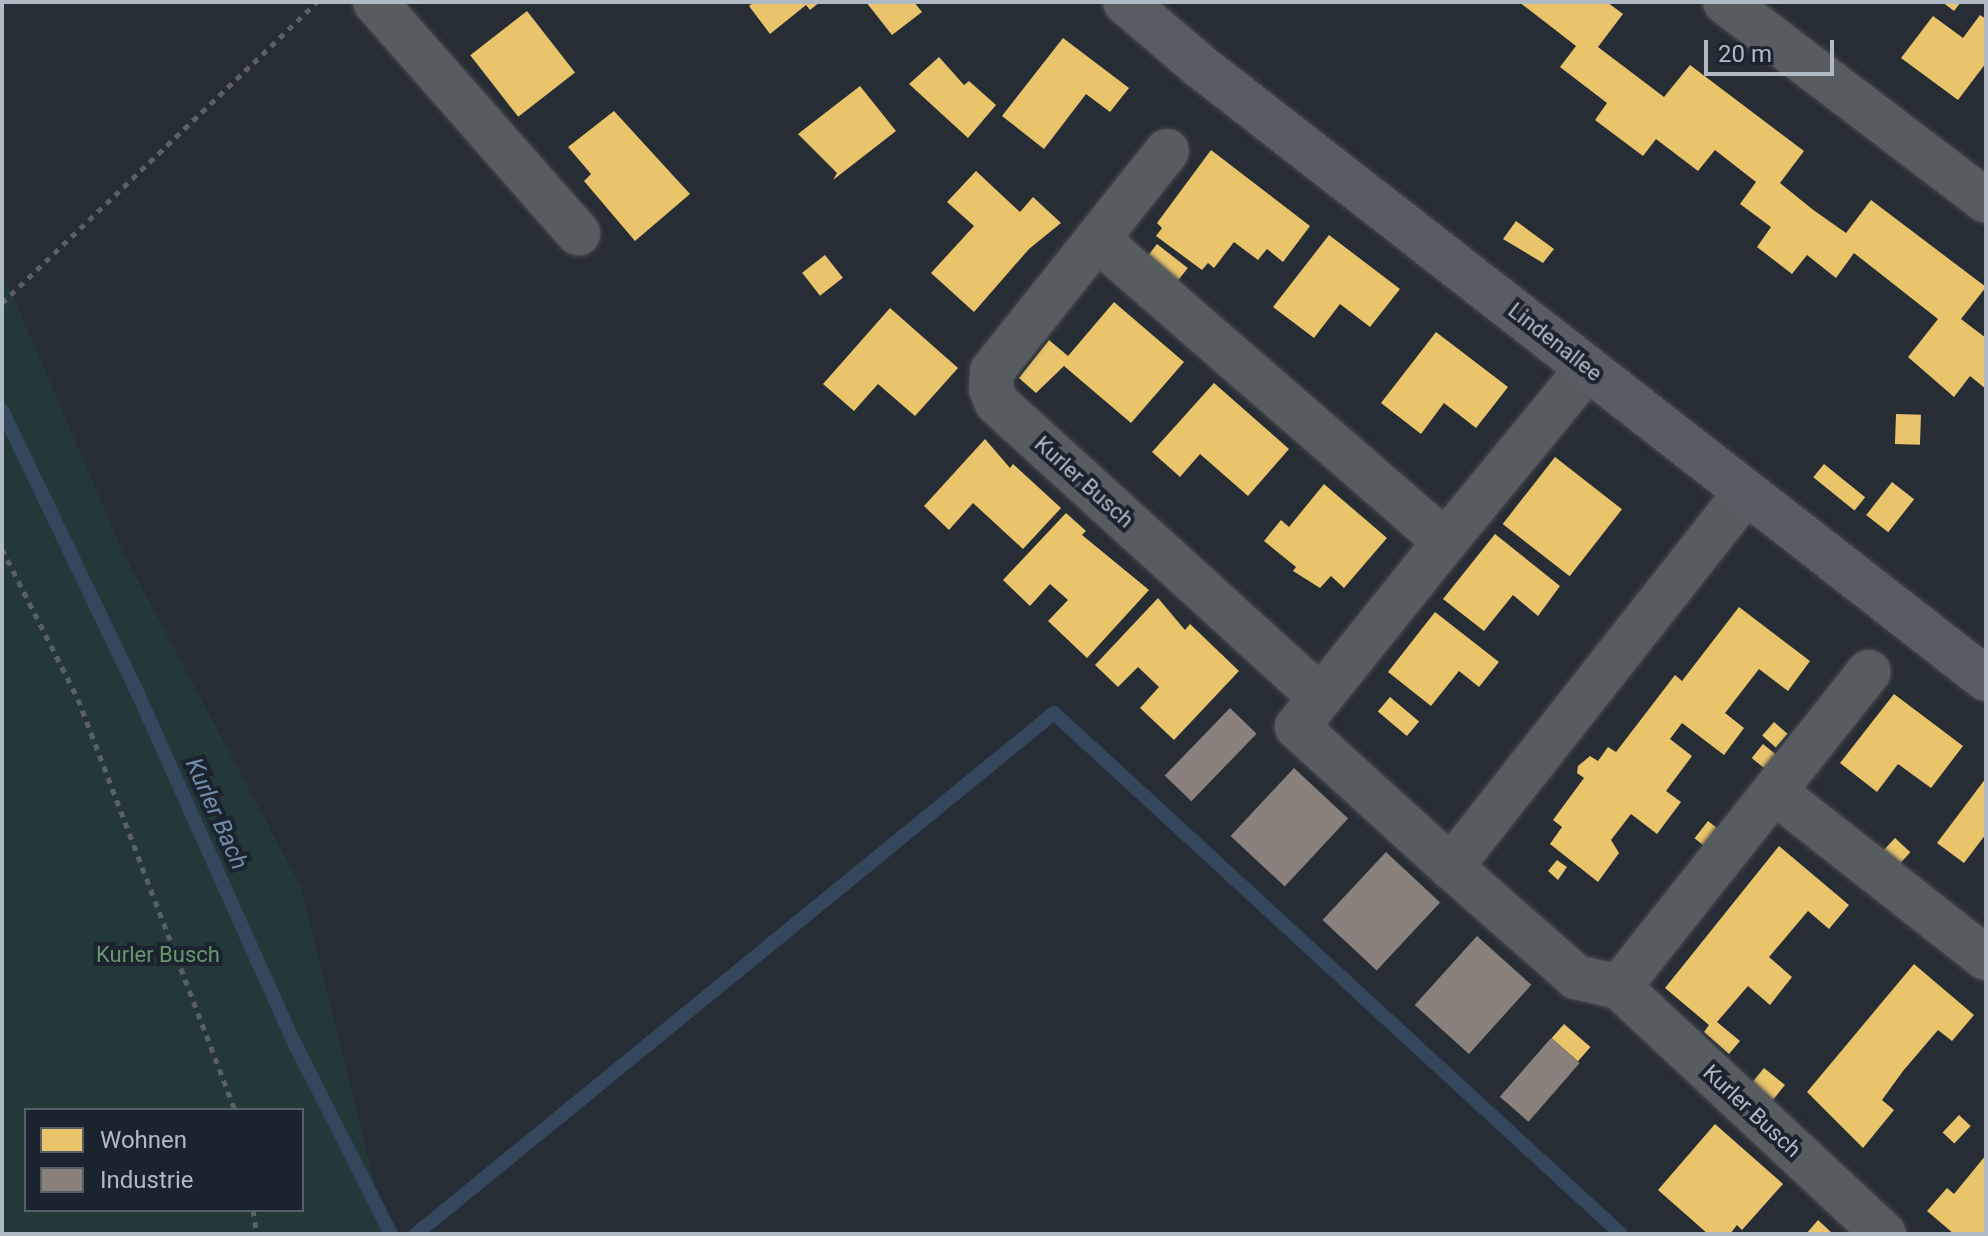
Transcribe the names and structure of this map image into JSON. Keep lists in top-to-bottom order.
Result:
{
  "streets": {
    "main road": ["Lindenallee"],
    "street": ["Kurler Busch"]
  },
  "crossings": [
    ["Lindenallee", "Kurler Busch"]
  ],
  "water": ["Kurler Bach"],
  "parks": ["Kurler Busch"],
  "legend": ["Wohnen", "Industrie"],
  "scale_bar": "20 m"
}
